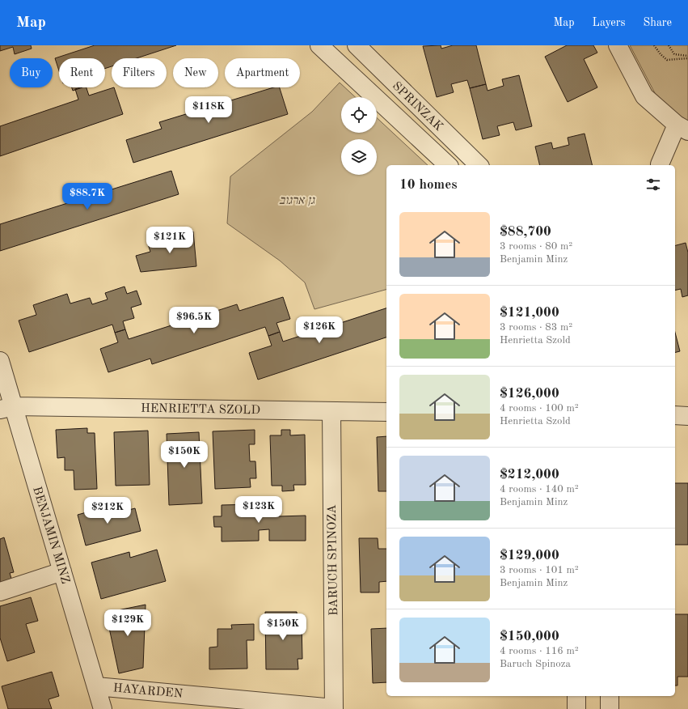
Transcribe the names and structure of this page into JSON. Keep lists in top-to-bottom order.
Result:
{
  "streets": {
    "street": [
      "SPRINZAK",
      "HENRIETTA SZOLD",
      "BENJAMIN MINZ",
      "BARUCH SPINOZA",
      "HAYARDEN"
    ]
  },
  "crossings": [
    ["HENRIETTA SZOLD", "BENJAMIN MINZ"],
    ["HENRIETTA SZOLD", "BARUCH SPINOZA"],
    ["BENJAMIN MINZ", "HAYARDEN"],
    ["BARUCH SPINOZA", "HAYARDEN"]
  ],
  "parks": ["גן ארגוב"],
  "page": {
    "header": "Map",
    "nav": ["Map", "Layers", "Share"],
    "chip": [
      "Buy",
      "Rent",
      "Filters",
      "New",
      "Apartment"
    ],
    "price": [
      "$118K",
      "$88.7K",
      "$121K",
      "$96.5K",
      "$126K",
      "$150K",
      "$123K",
      "$212K",
      "$129K",
      "$150K"
    ],
    "heading": "10 homes",
    "list": [
      {
        "name": "$88,700",
        "note": "3 rooms · 80 m² · Benjamin Minz"
      },
      {
        "name": "$121,000",
        "note": "3 rooms · 83 m² · Henrietta Szold"
      },
      {
        "name": "$126,000",
        "note": "4 rooms · 100 m² · Henrietta Szold"
      },
      {
        "name": "$212,000",
        "note": "4 rooms · 140 m² · Benjamin Minz"
      },
      {
        "name": "$129,000",
        "note": "3 rooms · 101 m² · Benjamin Minz"
      },
      {
        "name": "$150,000",
        "note": "4 rooms · 116 m² · Baruch Spinoza"
      }
    ]
  }
}
